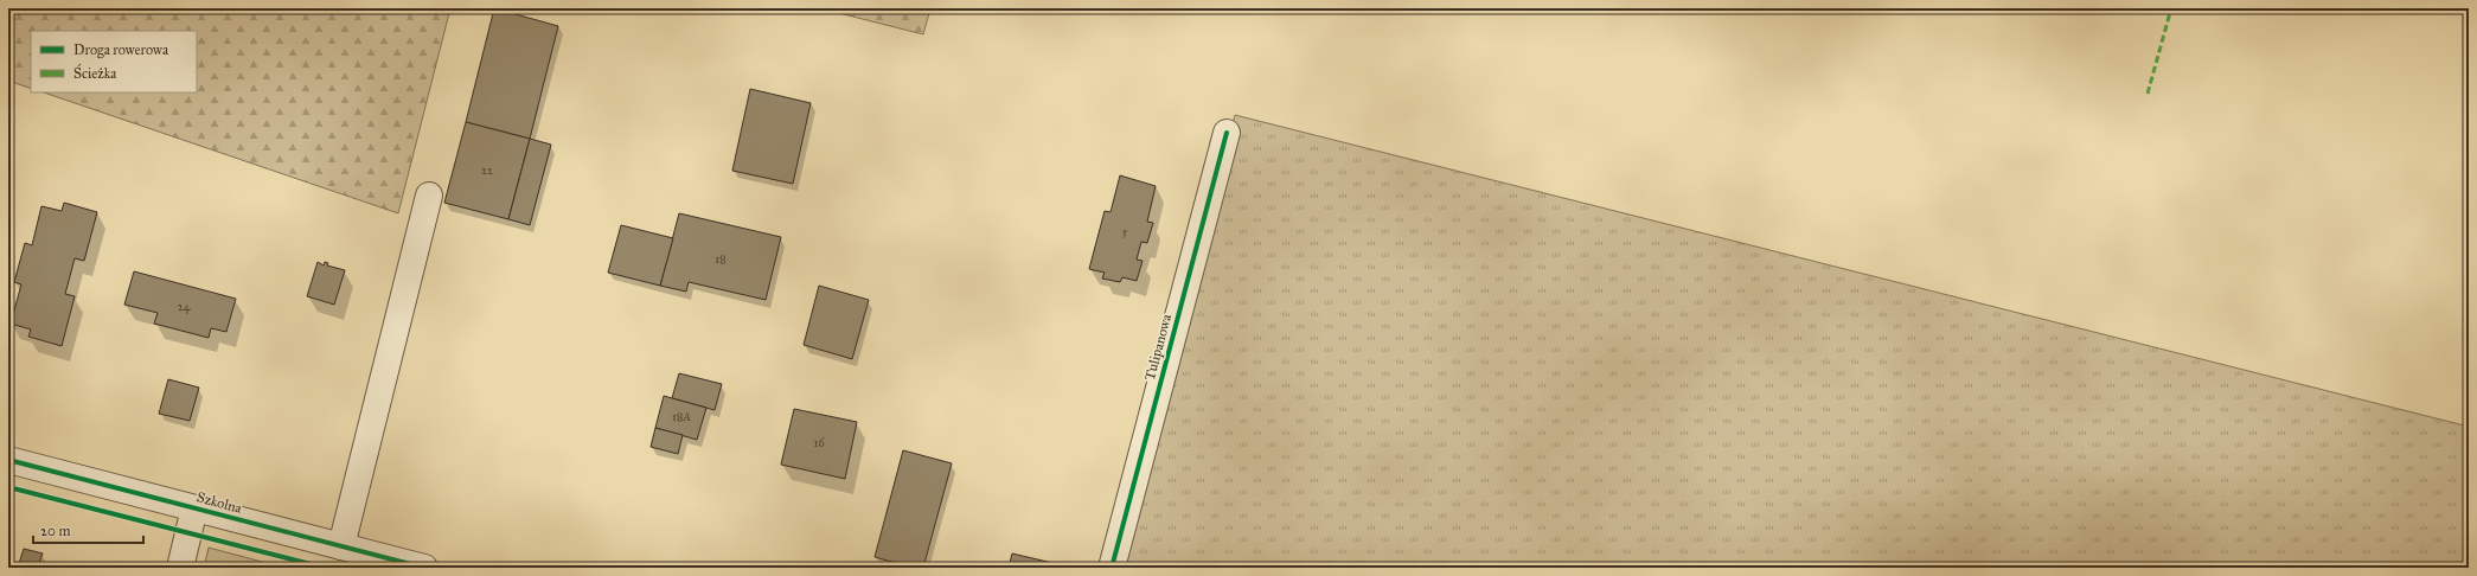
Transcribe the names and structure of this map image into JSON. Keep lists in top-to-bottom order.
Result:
{
  "streets": {
    "street": ["Tulipanowa", "Szkolna"]
  },
  "house_numbers": [
    "22",
    "5",
    "18",
    "24",
    "18A",
    "16"
  ],
  "legend": ["Droga rowerowa", "Ścieżka"],
  "scale_bar": "20 m"
}
